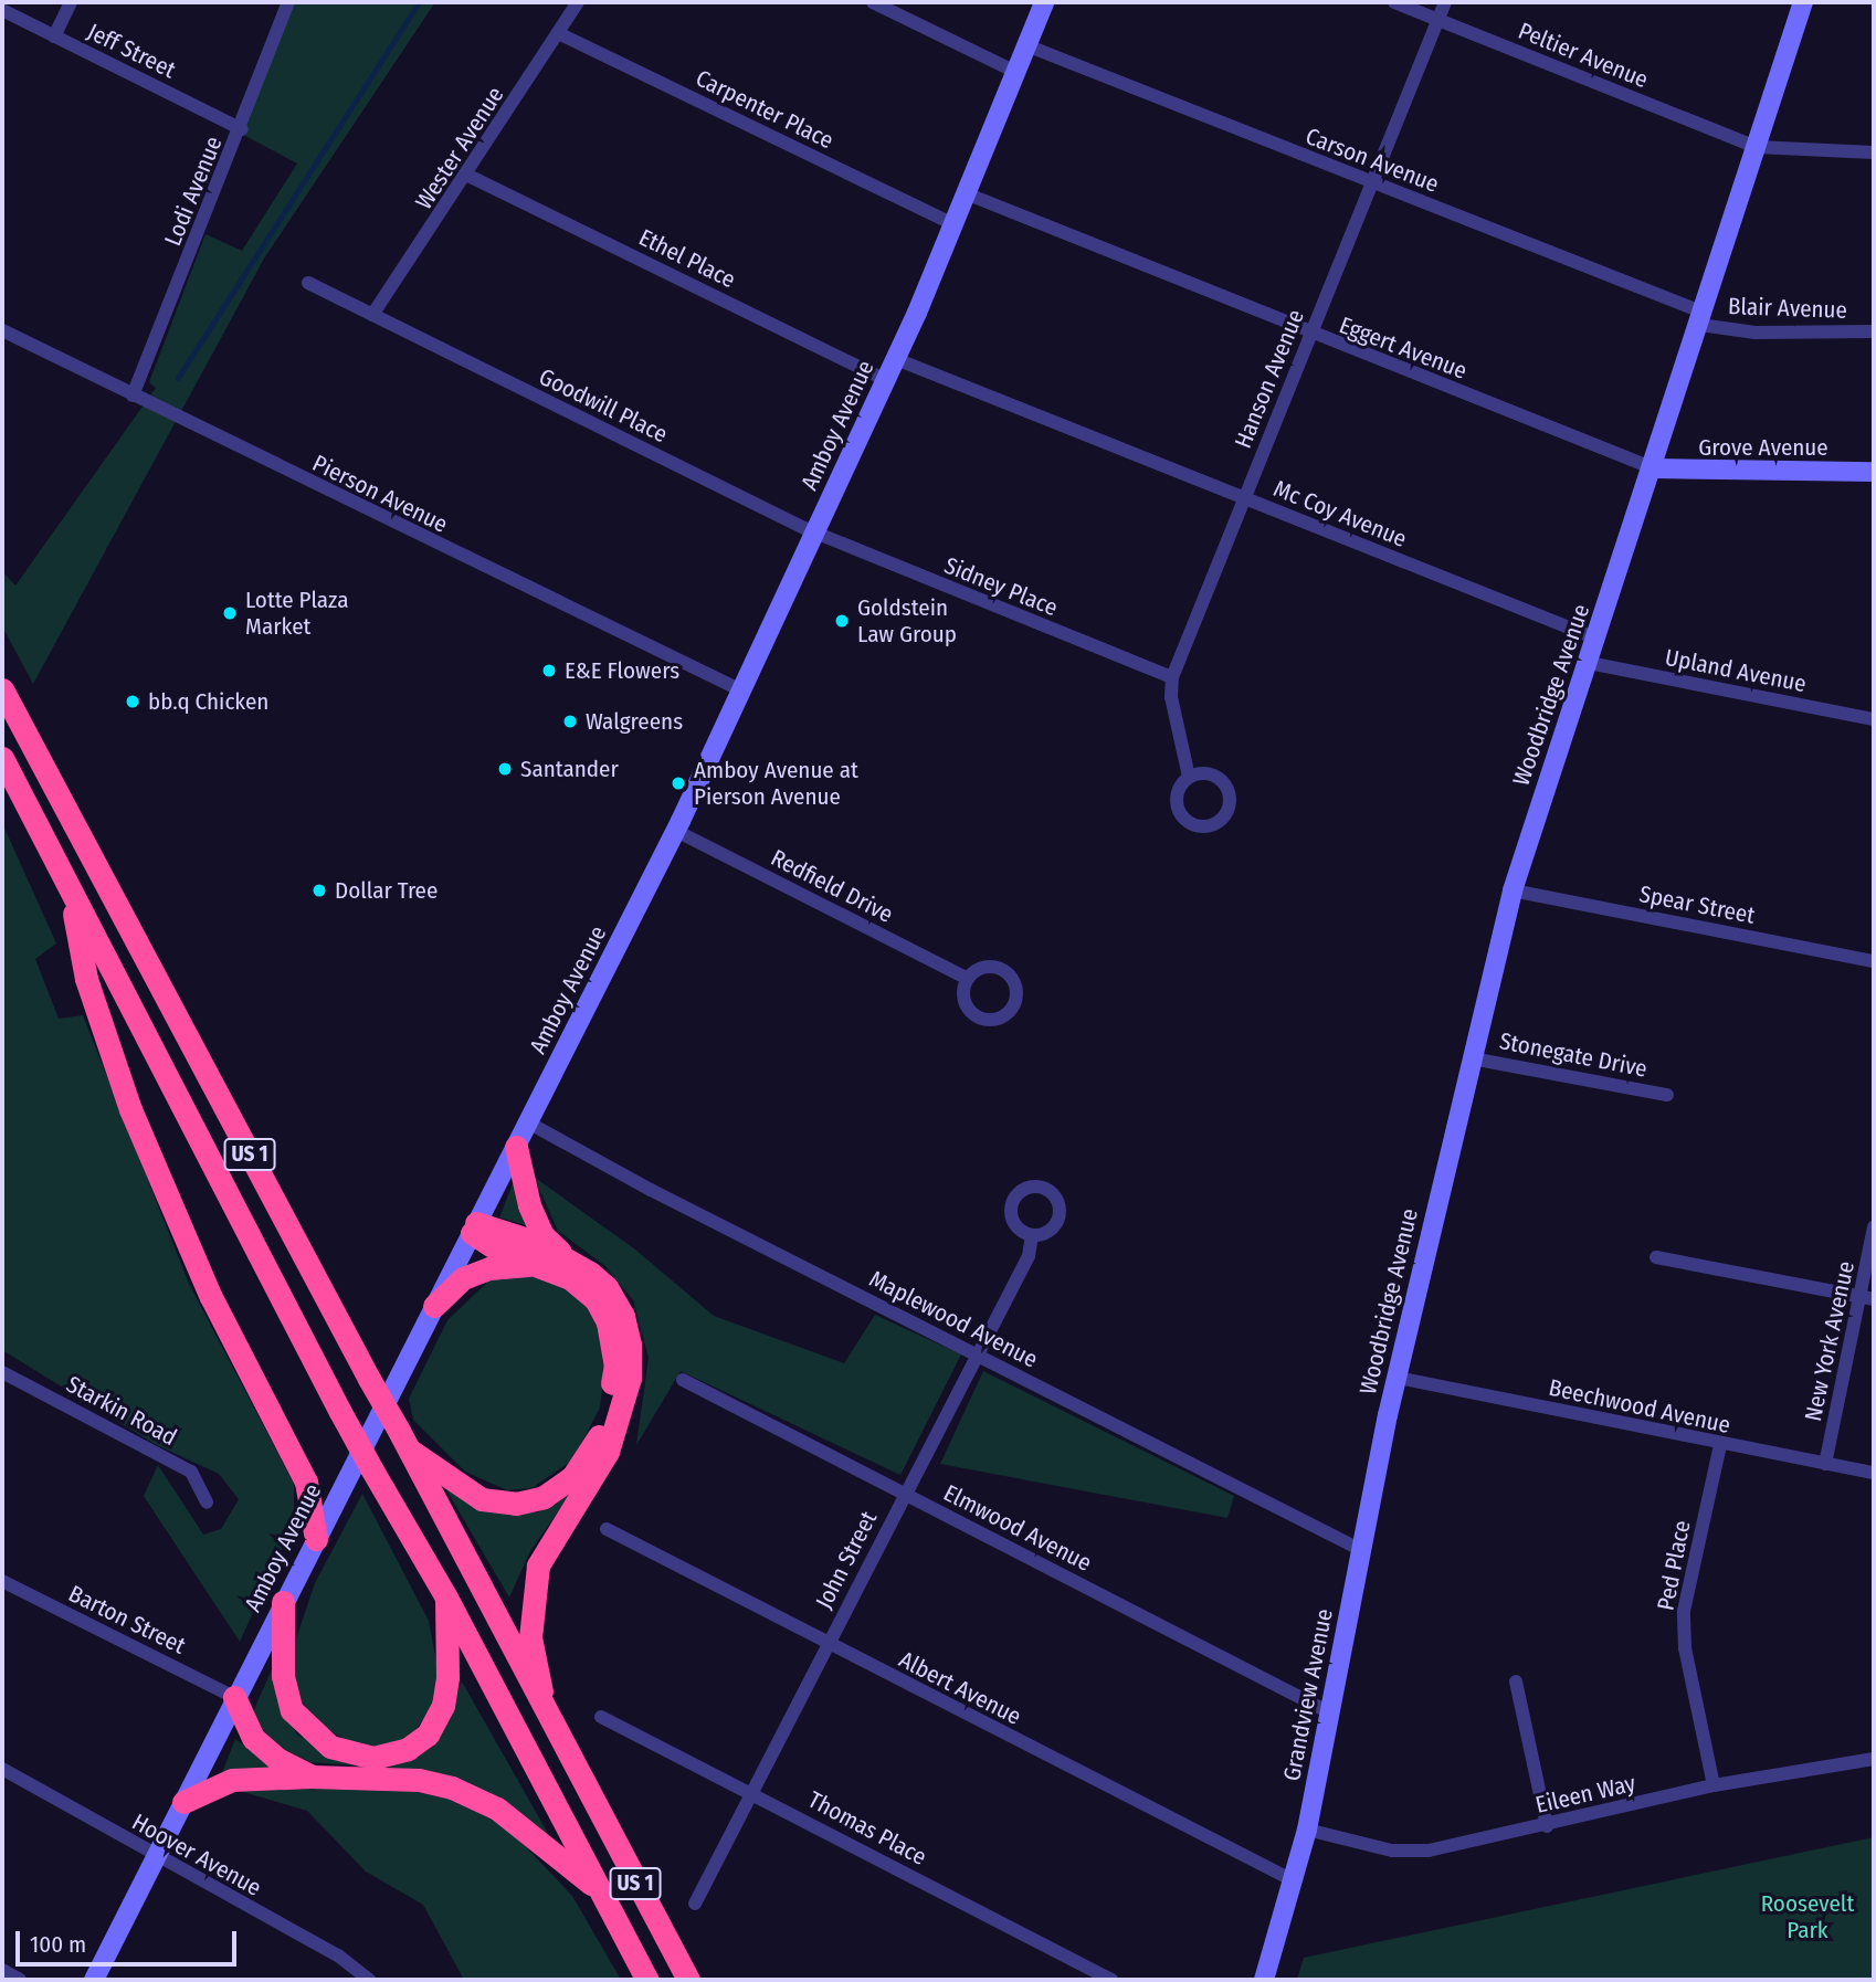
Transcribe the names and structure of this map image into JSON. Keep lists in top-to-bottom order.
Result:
{
  "streets": {
    "highway": ["US 1"],
    "street": [
      "Jeff Street",
      "Peltier Avenue",
      "Carpenter Place",
      "Wester Avenue",
      "Carson Avenue",
      "Lodi Avenue",
      "Ethel Place",
      "Blair Avenue",
      "Eggert Avenue",
      "Hanson Avenue",
      "Goodwill Place",
      "Amboy Avenue",
      "Grove Avenue",
      "Pierson Avenue",
      "Mc Coy Avenue",
      "Sidney Place",
      "Upland Avenue",
      "Woodbridge Avenue",
      "Redfield Drive",
      "Spear Street",
      "Stonegate Drive",
      "Maplewood Avenue",
      "New York Avenue",
      "Beechwood Avenue",
      "Starkin Road",
      "Elmwood Avenue",
      "John Street",
      "Ped Place",
      "Barton Street",
      "Albert Avenue",
      "Grandview Avenue",
      "Eileen Way",
      "Thomas Place",
      "Hoover Avenue"
    ]
  },
  "crossings": [
    ["Jeff Street", "Lodi Avenue"],
    ["Peltier Avenue", "Hanson Avenue"],
    ["Peltier Avenue", "Woodbridge Avenue"],
    ["Carpenter Place", "Wester Avenue"],
    ["Carpenter Place", "Amboy Avenue"],
    ["Wester Avenue", "Ethel Place"],
    ["Wester Avenue", "Goodwill Place"],
    ["Carson Avenue", "Blair Avenue"],
    ["Carson Avenue", "Hanson Avenue"],
    ["Carson Avenue", "Amboy Avenue"],
    ["Carson Avenue", "Woodbridge Avenue"],
    ["Lodi Avenue", "Pierson Avenue"],
    ["Ethel Place", "Amboy Avenue"],
    ["Blair Avenue", "Woodbridge Avenue"],
    ["Eggert Avenue", "Hanson Avenue"],
    ["Eggert Avenue", "Amboy Avenue"],
    ["Eggert Avenue", "Grove Avenue"],
    ["Eggert Avenue", "Woodbridge Avenue"],
    ["Hanson Avenue", "Mc Coy Avenue"],
    ["Hanson Avenue", "Sidney Place"],
    ["Goodwill Place", "Amboy Avenue"],
    ["Goodwill Place", "Sidney Place"],
    ["Amboy Avenue", "Pierson Avenue"],
    ["Amboy Avenue", "Mc Coy Avenue"],
    ["Amboy Avenue", "Sidney Place"],
    ["Amboy Avenue", "Redfield Drive"],
    ["Amboy Avenue", "Maplewood Avenue"],
    ["Amboy Avenue", "Barton Street"],
    ["Amboy Avenue", "Hoover Avenue"],
    ["Grove Avenue", "Woodbridge Avenue"],
    ["Mc Coy Avenue", "Woodbridge Avenue"],
    ["Upland Avenue", "Woodbridge Avenue"],
    ["Woodbridge Avenue", "Spear Street"],
    ["Woodbridge Avenue", "Stonegate Drive"],
    ["Woodbridge Avenue", "Beechwood Avenue"],
    ["Woodbridge Avenue", "Grandview Avenue"],
    ["Maplewood Avenue", "John Street"],
    ["Maplewood Avenue", "Grandview Avenue"],
    ["New York Avenue", "Beechwood Avenue"],
    ["Beechwood Avenue", "Ped Place"],
    ["Elmwood Avenue", "John Street"],
    ["Elmwood Avenue", "Grandview Avenue"],
    ["John Street", "Albert Avenue"],
    ["John Street", "Thomas Place"],
    ["Ped Place", "Eileen Way"],
    ["Albert Avenue", "Grandview Avenue"],
    ["Grandview Avenue", "Eileen Way"]
  ],
  "parks": ["Roosevelt Park"],
  "places": [
    "Lotte Plaza Market",
    "Goldstein Law Group",
    "E&E Flowers",
    "bb.q Chicken",
    "Walgreens",
    "Santander",
    "Amboy Avenue at Pierson Avenue",
    "Dollar Tree"
  ],
  "scale_bar": "100 m"
}
